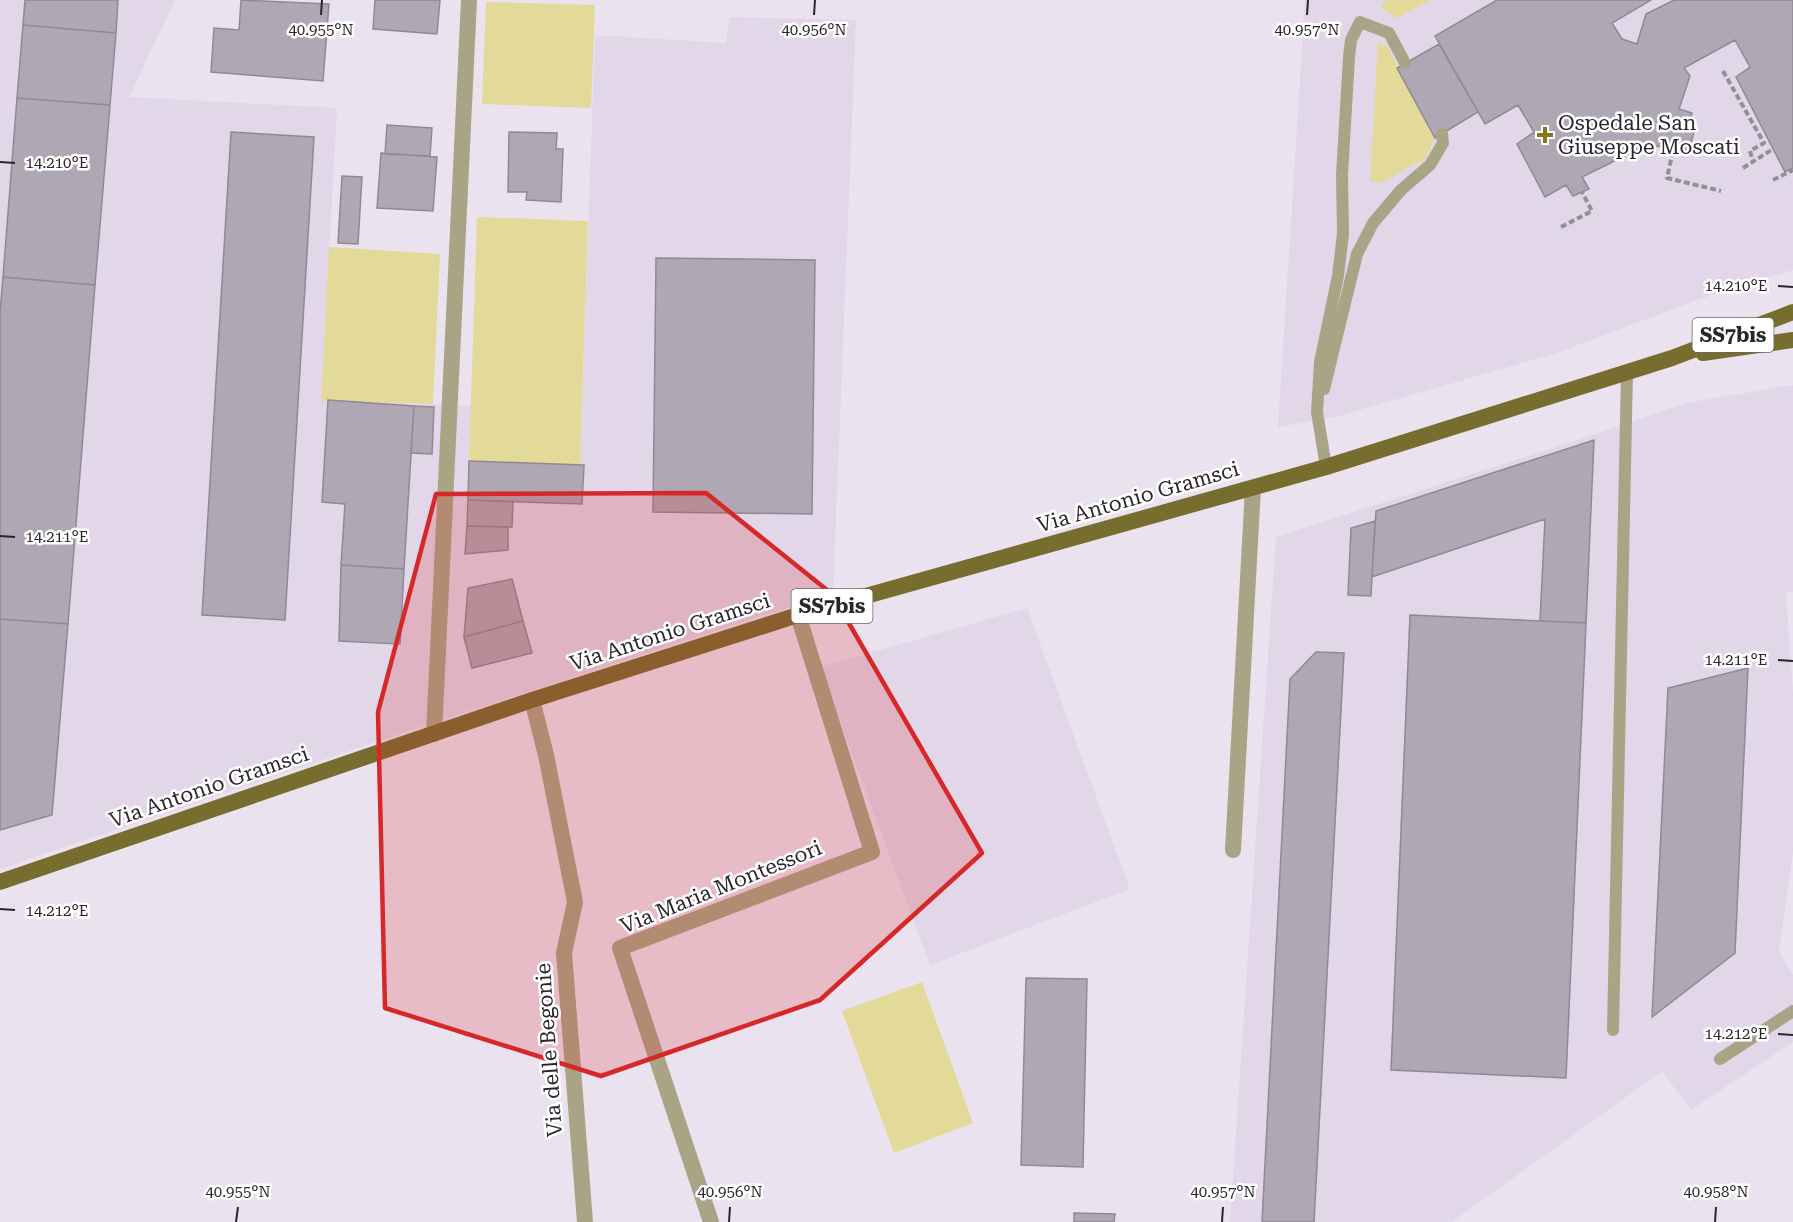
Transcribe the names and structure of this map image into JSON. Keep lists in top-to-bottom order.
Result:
{
  "streets": {
    "main road": ["SS7bis", "Via Antonio Gramsci"],
    "street": ["Via Maria Montessori", "Via delle Begonie"]
  },
  "crossings": [
    ["Via Antonio Gramsci", "Via Maria Montessori"],
    ["Via Antonio Gramsci", "Via delle Begonie"]
  ],
  "places": {
    "health": ["Ospedale San Giuseppe Moscati"]
  },
  "coordinates": [
    "40.955°N",
    "40.956°N",
    "40.957°N",
    "14.210°E",
    "14.211°E",
    "14.212°E",
    "40.958°N"
  ]
}
